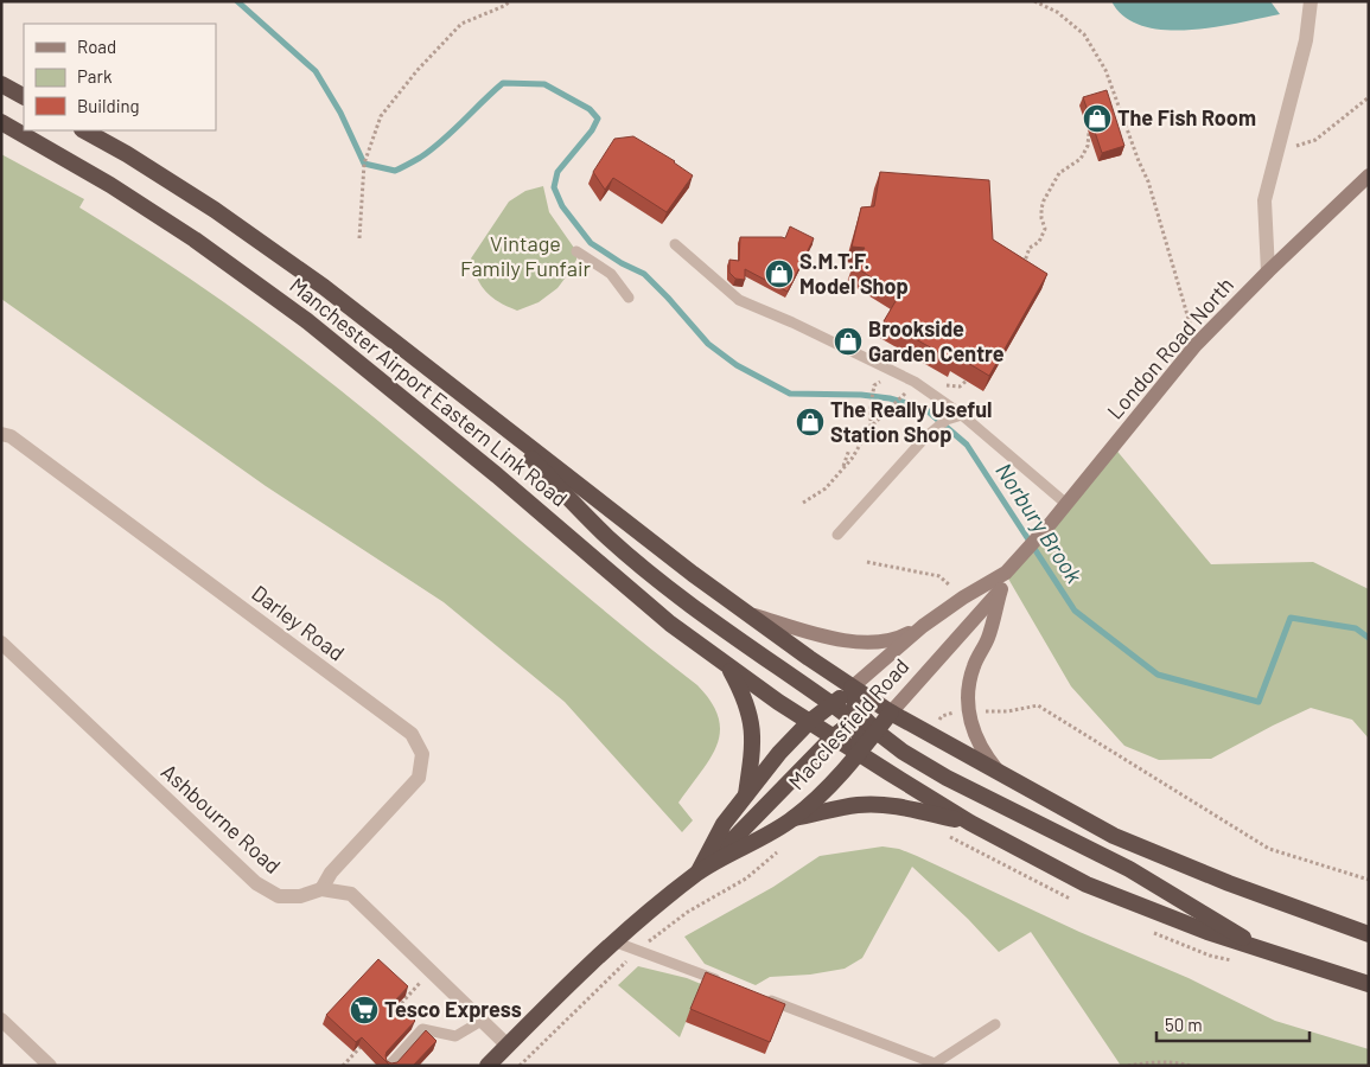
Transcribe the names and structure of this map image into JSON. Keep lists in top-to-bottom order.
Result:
{
  "streets": {
    "highway": ["Manchester Airport Eastern Link Road", "Macclesfield Road"],
    "main road": ["London Road North"],
    "street": ["Darley Road", "Ashbourne Road"]
  },
  "crossings": [
    ["London Road North", "Macclesfield Road"],
    ["Manchester Airport Eastern Link Road", "Macclesfield Road"],
    ["Darley Road", "Ashbourne Road"],
    ["Macclesfield Road", "Ashbourne Road"]
  ],
  "water": ["Norbury Brook"],
  "parks": ["Vintage Family Funfair"],
  "places": {
    "shop": [
      "The Fish Room",
      "S.M.T.F. Model Shop",
      "Brookside Garden Centre",
      "The Really Useful Station Shop"
    ],
    "supermarket": ["Tesco Express"]
  },
  "legend": ["Road", "Park", "Building"],
  "scale_bar": "50 m"
}
